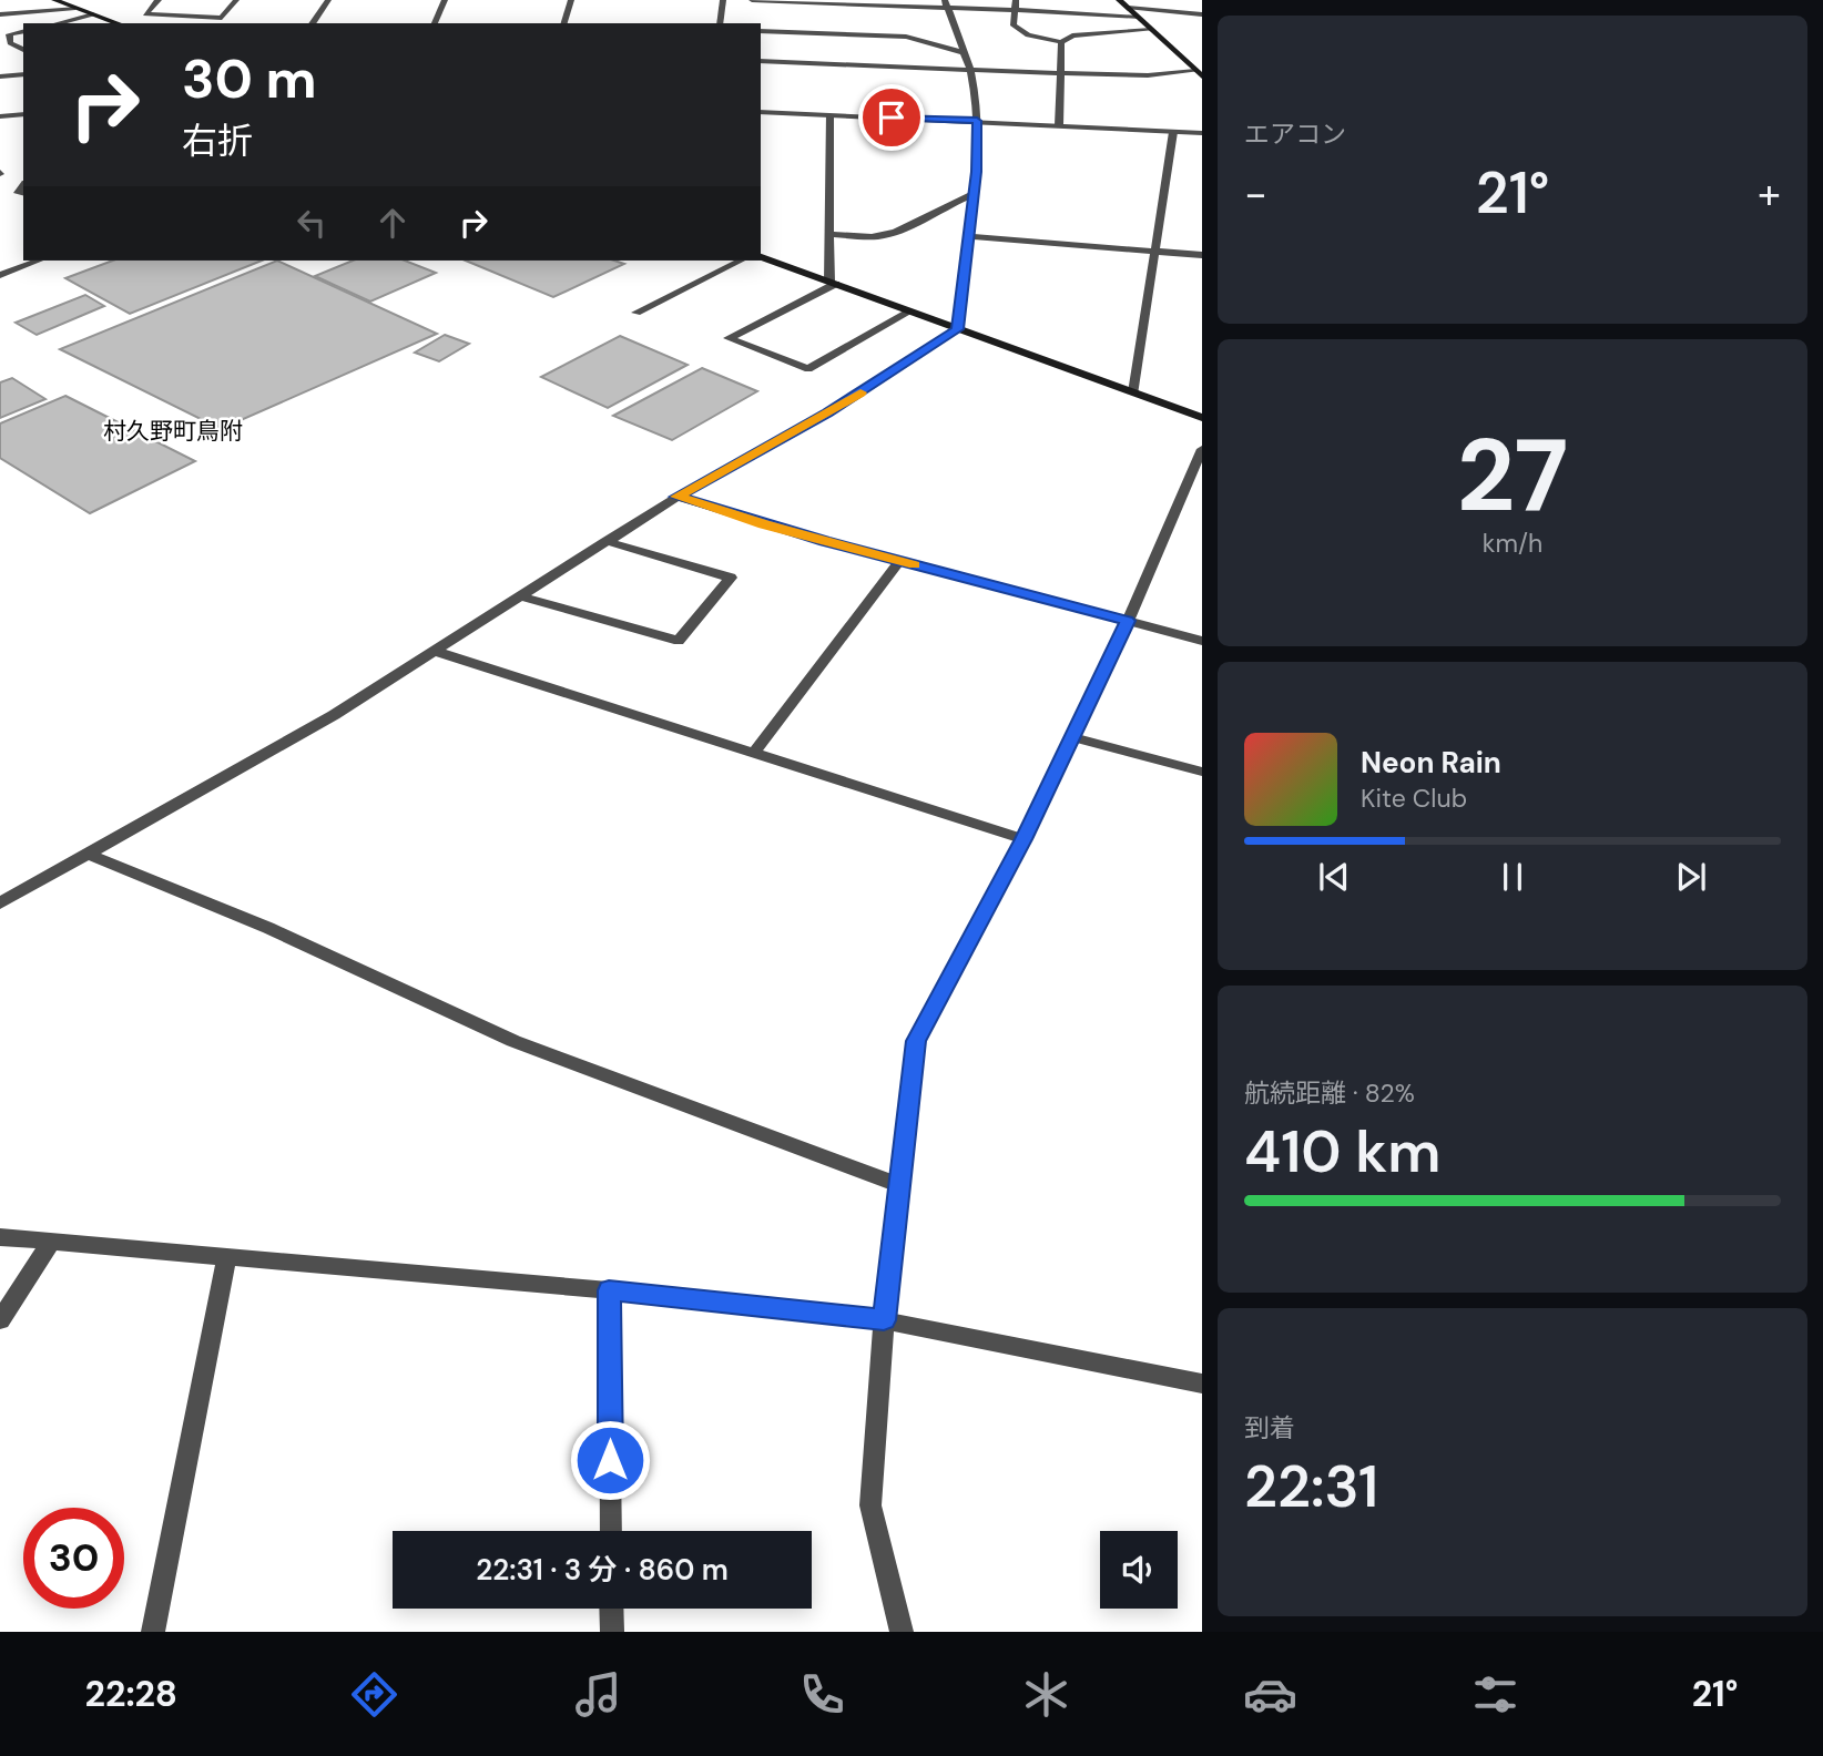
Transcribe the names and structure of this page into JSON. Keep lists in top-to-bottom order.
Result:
{
  "districts": ["村久野町鳥附"],
  "page": {
    "tile": [
      "エアコン",
      ["27", "km/h"],
      ["航続距離 · 82%", "410 km"],
      ["到着", "22:31"]
    ],
    "turn": ["30 m", "右折"],
    "heat": ["−", "21°", "+"],
    "song": ["Neon Rain", "Kite Club"],
    "limit": "30",
    "trip": "22:31 · 3 分 · 860 m",
    "tabs": ["22:28", "21°"]
  }
}
